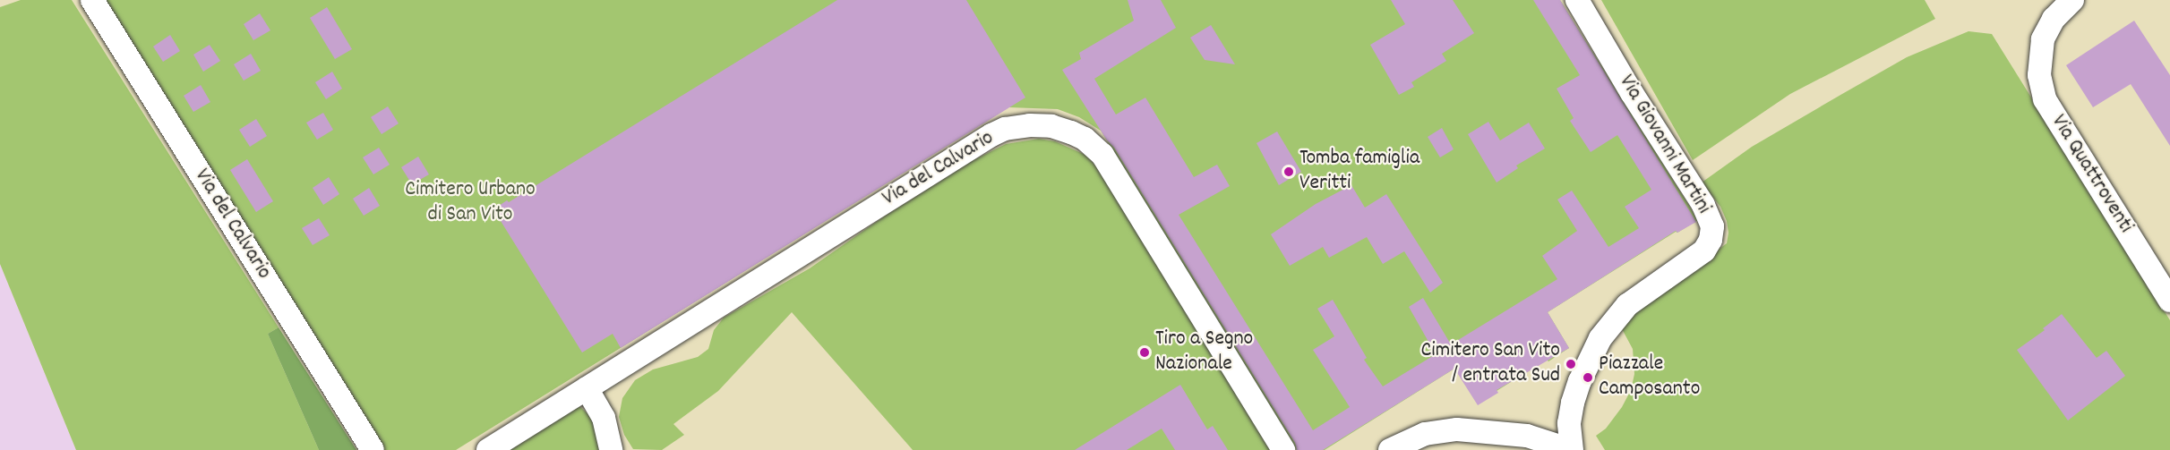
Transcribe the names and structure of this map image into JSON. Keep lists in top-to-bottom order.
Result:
{
  "streets": {
    "street": ["Via Giovanni Martini", "Via del Calvario", "Via Quattroventi"]
  },
  "parks": ["Cimitero Urbano di San Vito"],
  "places": [
    "Tomba famiglia Veritti",
    "Tiro a Segno Nazionale",
    "Cimitero San Vito / entrata Sud",
    "Piazzale Camposanto"
  ]
}
